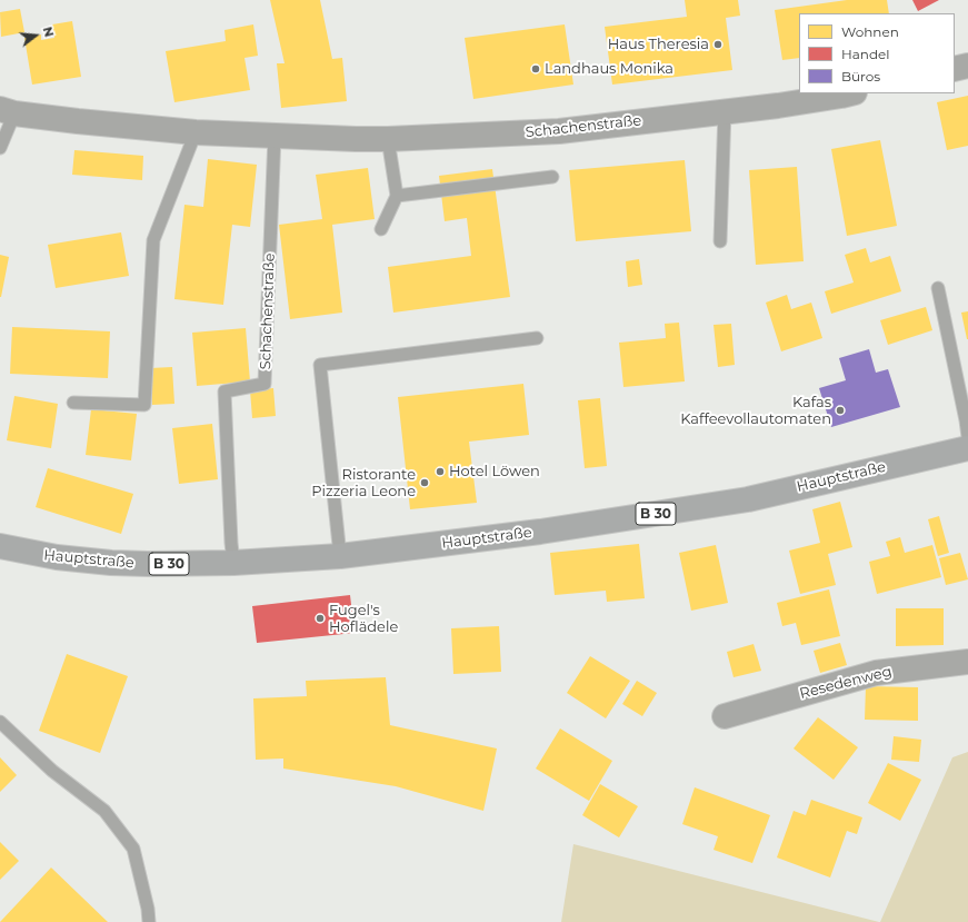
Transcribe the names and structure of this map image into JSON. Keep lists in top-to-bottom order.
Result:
{
  "streets": {
    "main road": ["Hauptstraße", "B 30"],
    "street": ["Schachenstraße", "Resedenweg"]
  },
  "crossings": [
    ["Schachenstraße", "Hauptstraße"]
  ],
  "places": [
    "Haus Theresia",
    "Landhaus Monika",
    "Kafas Kaffeevollautomaten",
    "Hotel Löwen",
    "Ristorante Pizzeria Leone",
    "Fugel's Hoflädele"
  ],
  "legend": ["Wohnen", "Handel", "Büros"],
  "north": "right"
}
